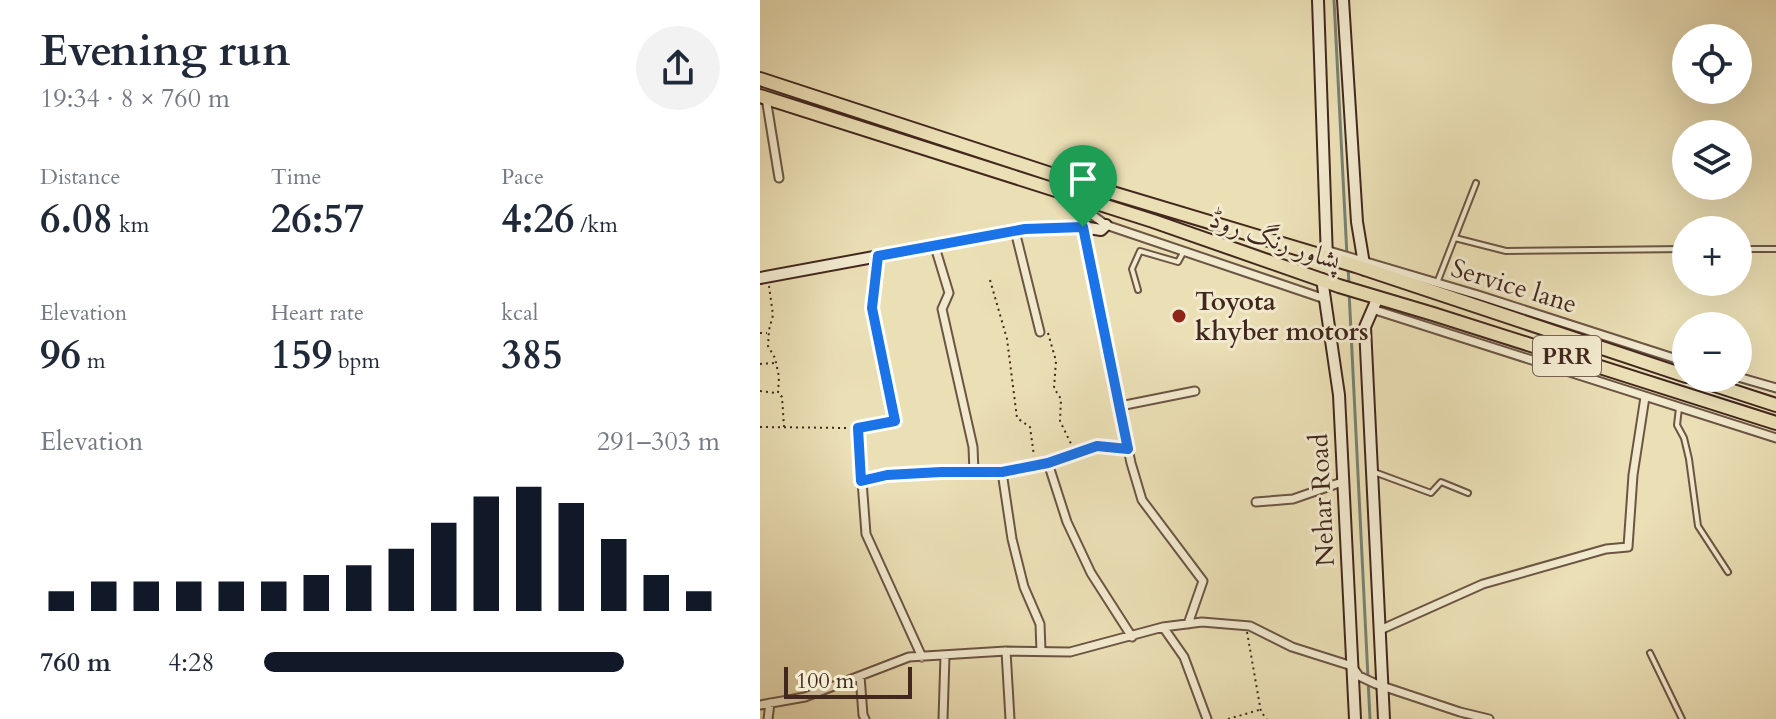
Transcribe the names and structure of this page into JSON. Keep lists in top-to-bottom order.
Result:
{
  "streets": {
    "highway": ["پشاور رنگ روڈ", "PRR"],
    "main road": ["Nehar Road"],
    "street": ["Service lane"]
  },
  "crossings": [
    ["پشاور رنگ روڈ", "Service lane"],
    ["پشاور رنگ روڈ", "Nehar Road"]
  ],
  "places": ["Toyota khyber motors"],
  "scale_bar": "100 m",
  "page": {
    "heading": ["Evening run", "19:34 · 8 × 760 m"],
    "map_buttons": ["+", "−"],
    "stats": [
      ["Distance", "6.08 km"],
      ["Time", "26:57"],
      ["Pace", "4:26 /km"],
      ["Elevation", "96 m"],
      ["Heart rate", "159 bpm"],
      ["kcal", "385"]
    ],
    "chart": ["Elevation", "291–303 m"],
    "list": [
      {
        "name": "760 m",
        "note": "4:28"
      }
    ],
    "scale": "100 m"
  }
}
